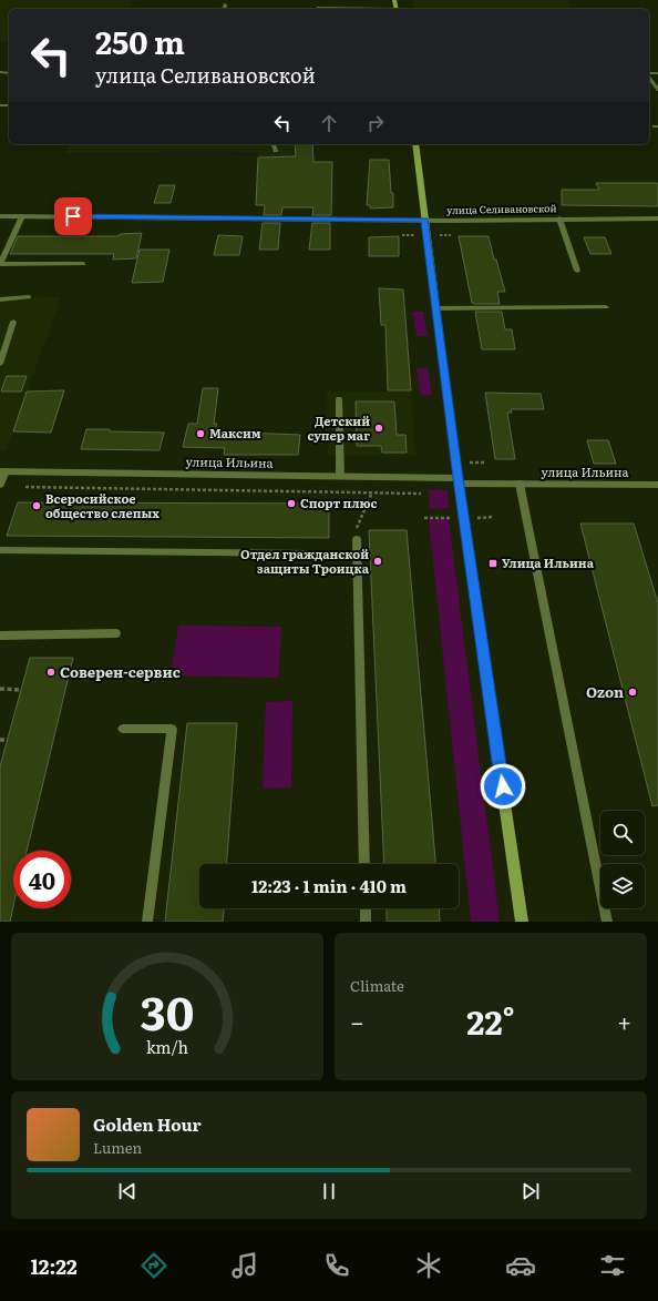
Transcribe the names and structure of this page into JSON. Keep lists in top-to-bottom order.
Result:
{
  "streets": {
    "street": ["улица Селивановской", "улица Ильина"]
  },
  "places": {
    "other": [
      "Детский супер маг",
      "Максим",
      "Спорт плюс",
      "Всеросийское общество слепых",
      "Отдел гражданской защиты Троицка",
      "Соверен-сервис",
      "Ozon"
    ],
    "transit": ["Улица Ильина"]
  },
  "page": {
    "turn": ["250 m", "улица Селивановской"],
    "limit": "40",
    "trip": "12:23 · 1 min · 410 m",
    "tile": "Climate",
    "heat": ["−", "22°", "+"],
    "song": ["Golden Hour", "Lumen"],
    "tabs": "12:22",
    "gauge": ["30", "km/h"]
  }
}
